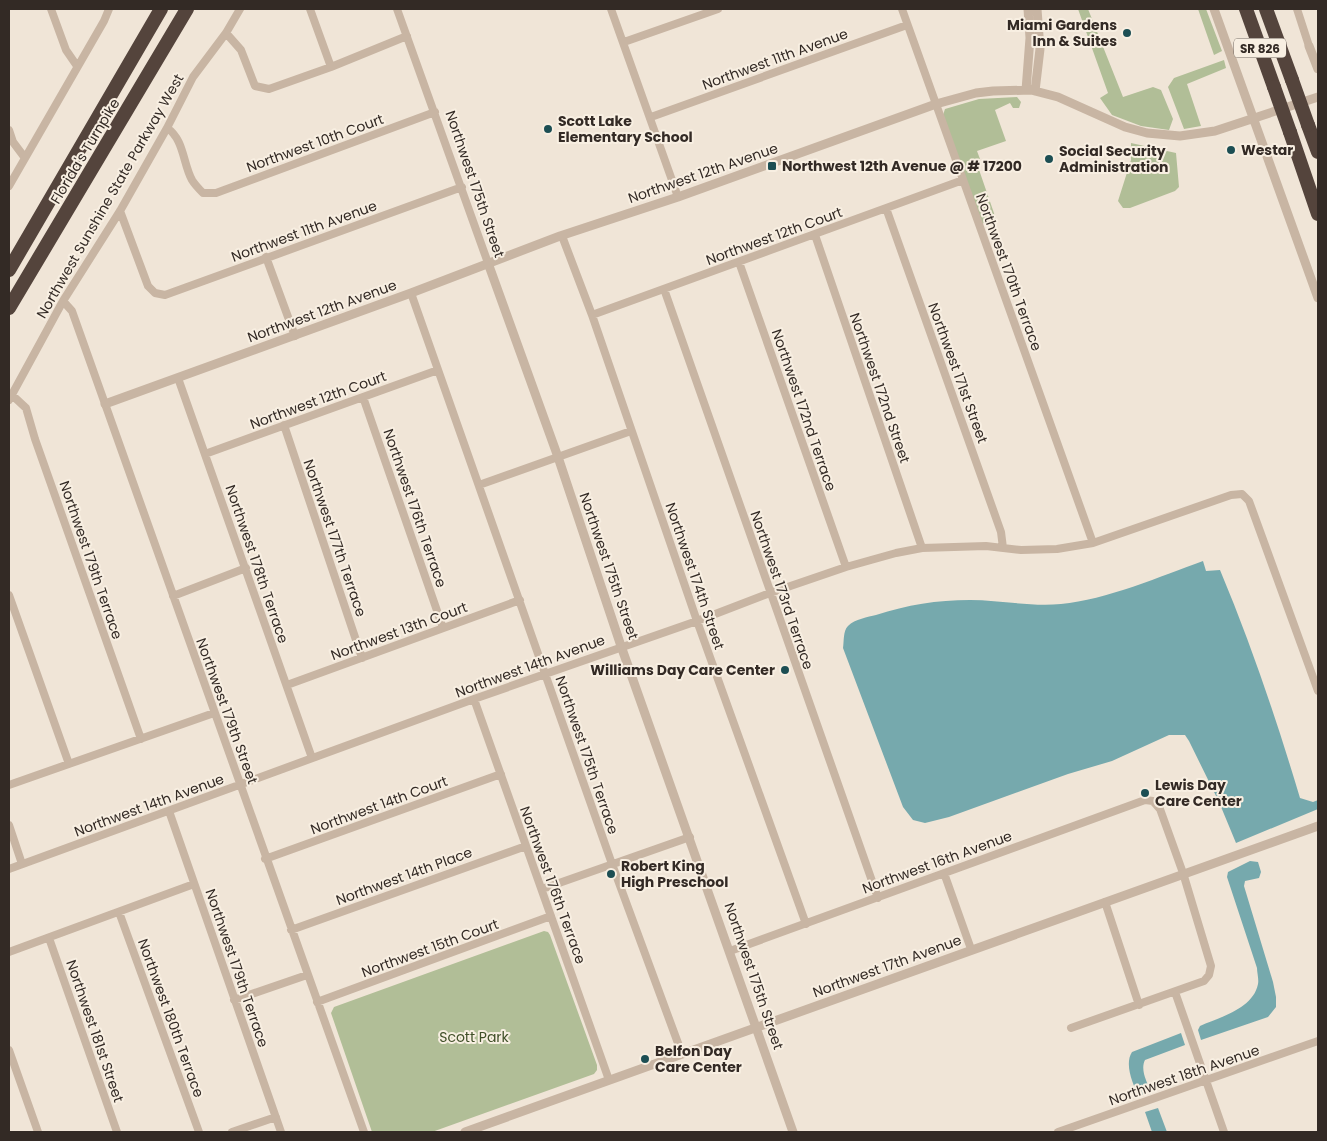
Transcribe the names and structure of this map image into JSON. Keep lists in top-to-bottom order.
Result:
{
  "streets": {
    "highway": ["SR 826", "Florida's Turnpike"],
    "street": [
      "Northwest 11th Avenue",
      "Northwest 10th Court",
      "Northwest 12th Avenue",
      "Northwest 175th Street",
      "Northwest Sunshine State Parkway West",
      "Northwest 12th Court",
      "Northwest 170th Terrace",
      "Northwest 171st Street",
      "Northwest 172nd Street",
      "Northwest 172nd Terrace",
      "Northwest 176th Terrace",
      "Northwest 177th Terrace",
      "Northwest 179th Terrace",
      "Northwest 178th Terrace",
      "Northwest 174th Street",
      "Northwest 173rd Terrace",
      "Northwest 13th Court",
      "Northwest 14th Avenue",
      "Northwest 179th Street",
      "Northwest 175th Terrace",
      "Northwest 14th Court",
      "Northwest 16th Avenue",
      "Northwest 14th Place",
      "Northwest 15th Court",
      "Northwest 17th Avenue",
      "Northwest 180th Terrace",
      "Northwest 181st Street",
      "Northwest 18th Avenue"
    ]
  },
  "crossings": [
    ["Northwest 11th Avenue", "Northwest 175th Street"],
    ["Northwest 11th Avenue", "Northwest Sunshine State Parkway West"],
    ["Northwest 11th Avenue", "Northwest 170th Terrace"],
    ["Northwest 10th Court", "Northwest 175th Street"],
    ["Northwest 10th Court", "Northwest Sunshine State Parkway West"],
    ["Northwest 12th Avenue", "Northwest 175th Street"],
    ["Northwest 12th Avenue", "Northwest 170th Terrace"],
    ["Northwest 12th Avenue", "Northwest 178th Terrace"],
    ["Northwest 12th Avenue", "Northwest 174th Street"],
    ["Northwest 12th Avenue", "Northwest 179th Street"],
    ["Northwest 12th Avenue", "Northwest 175th Terrace"],
    ["Northwest 175th Street", "Northwest 14th Avenue"],
    ["Northwest 175th Street", "Northwest 16th Avenue"],
    ["Northwest 175th Street", "Northwest 17th Avenue"],
    ["Northwest Sunshine State Parkway West", "Northwest 179th Terrace"],
    ["Northwest Sunshine State Parkway West", "Northwest 179th Street"],
    ["Northwest 12th Court", "Northwest 170th Terrace"],
    ["Northwest 12th Court", "Northwest 171st Street"],
    ["Northwest 12th Court", "Northwest 172nd Street"],
    ["Northwest 12th Court", "Northwest 172nd Terrace"],
    ["Northwest 12th Court", "Northwest 176th Terrace"],
    ["Northwest 12th Court", "Northwest 177th Terrace"],
    ["Northwest 12th Court", "Northwest 178th Terrace"],
    ["Northwest 12th Court", "Northwest 174th Street"],
    ["Northwest 12th Court", "Northwest 173rd Terrace"],
    ["Northwest 12th Court", "Northwest 175th Terrace"],
    ["Northwest 170th Terrace", "Northwest 14th Avenue"],
    ["Northwest 171st Street", "Northwest 14th Avenue"],
    ["Northwest 172nd Street", "Northwest 14th Avenue"],
    ["Northwest 172nd Terrace", "Northwest 14th Avenue"],
    ["Northwest 176th Terrace", "Northwest 13th Court"],
    ["Northwest 176th Terrace", "Northwest 14th Avenue"],
    ["Northwest 176th Terrace", "Northwest 14th Court"],
    ["Northwest 176th Terrace", "Northwest 14th Place"],
    ["Northwest 176th Terrace", "Northwest 15th Court"],
    ["Northwest 176th Terrace", "Northwest 17th Avenue"],
    ["Northwest 177th Terrace", "Northwest 13th Court"],
    ["Northwest 179th Terrace", "Northwest 14th Avenue"],
    ["Northwest 178th Terrace", "Northwest 13th Court"],
    ["Northwest 178th Terrace", "Northwest 14th Avenue"],
    ["Northwest 174th Street", "Northwest 14th Avenue"],
    ["Northwest 174th Street", "Northwest 16th Avenue"],
    ["Northwest 173rd Terrace", "Northwest 14th Avenue"],
    ["Northwest 173rd Terrace", "Northwest 16th Avenue"],
    ["Northwest 13th Court", "Northwest 175th Terrace"],
    ["Northwest 14th Avenue", "Northwest 179th Street"],
    ["Northwest 14th Avenue", "Northwest 175th Terrace"],
    ["Northwest 179th Street", "Northwest 14th Court"],
    ["Northwest 179th Street", "Northwest 14th Place"],
    ["Northwest 179th Street", "Northwest 15th Court"],
    ["Northwest 175th Terrace", "Northwest 17th Avenue"],
    ["Northwest 16th Avenue", "Northwest 17th Avenue"]
  ],
  "parks": ["Scott Park"],
  "places": {
    "other": [
      "Miami Gardens Inn & Suites",
      "Scott Lake Elementary School",
      "Westar",
      "Social Security Administration",
      "Williams Day Care Center",
      "Lewis Day Care Center",
      "Robert King High Preschool",
      "Belfon Day Care Center"
    ],
    "transit": ["Northwest 12th Avenue @ # 17200"]
  }
}
